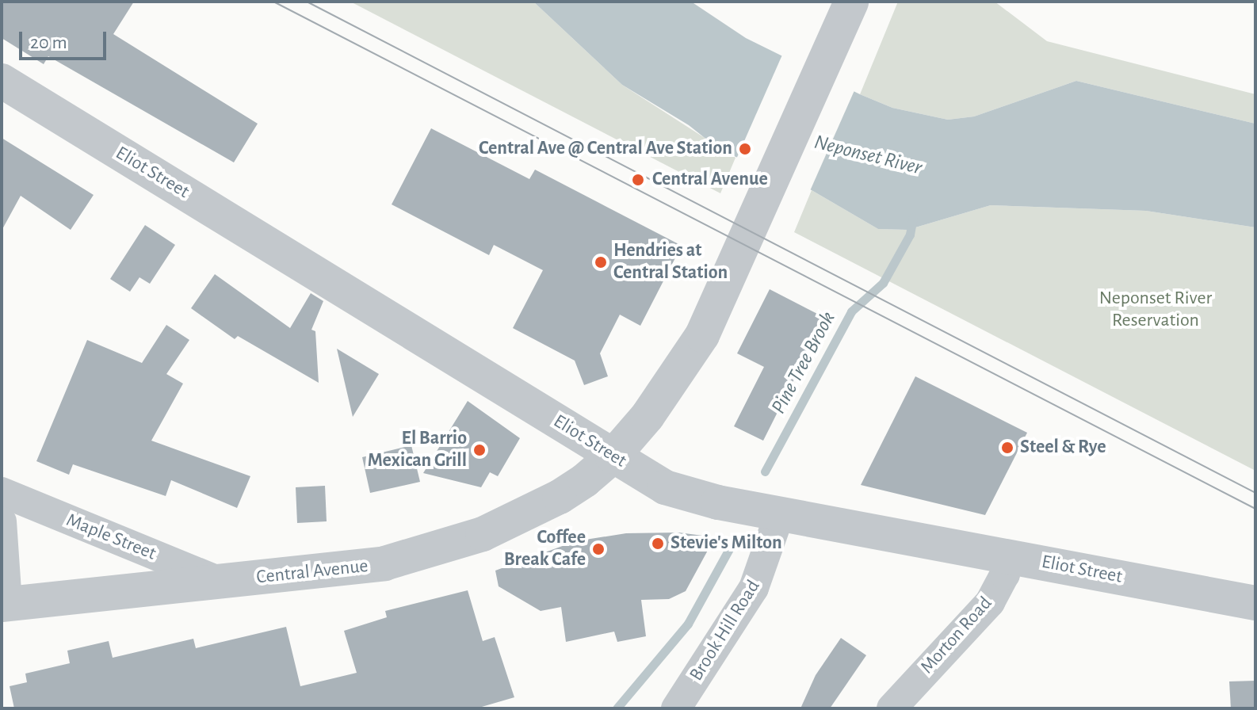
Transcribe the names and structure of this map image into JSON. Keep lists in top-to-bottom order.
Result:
{
  "streets": {
    "street": [
      "Eliot Street",
      "Maple Street",
      "Central Avenue",
      "Brook Hill Road",
      "Morton Road"
    ]
  },
  "crossings": [
    ["Eliot Street", "Central Avenue"],
    ["Eliot Street", "Brook Hill Road"],
    ["Eliot Street", "Morton Road"],
    ["Maple Street", "Central Avenue"]
  ],
  "water": ["Neponset River", "Pine Tree Brook"],
  "parks": ["Neponset River Reservation"],
  "places": [
    "Central Ave @ Central Ave Station",
    "Central Avenue",
    "Hendries at Central Station",
    "Steel & Rye",
    "El Barrio Mexican Grill",
    "Stevie's Milton",
    "Coffee Break Cafe"
  ],
  "scale_bar": "20 m"
}
